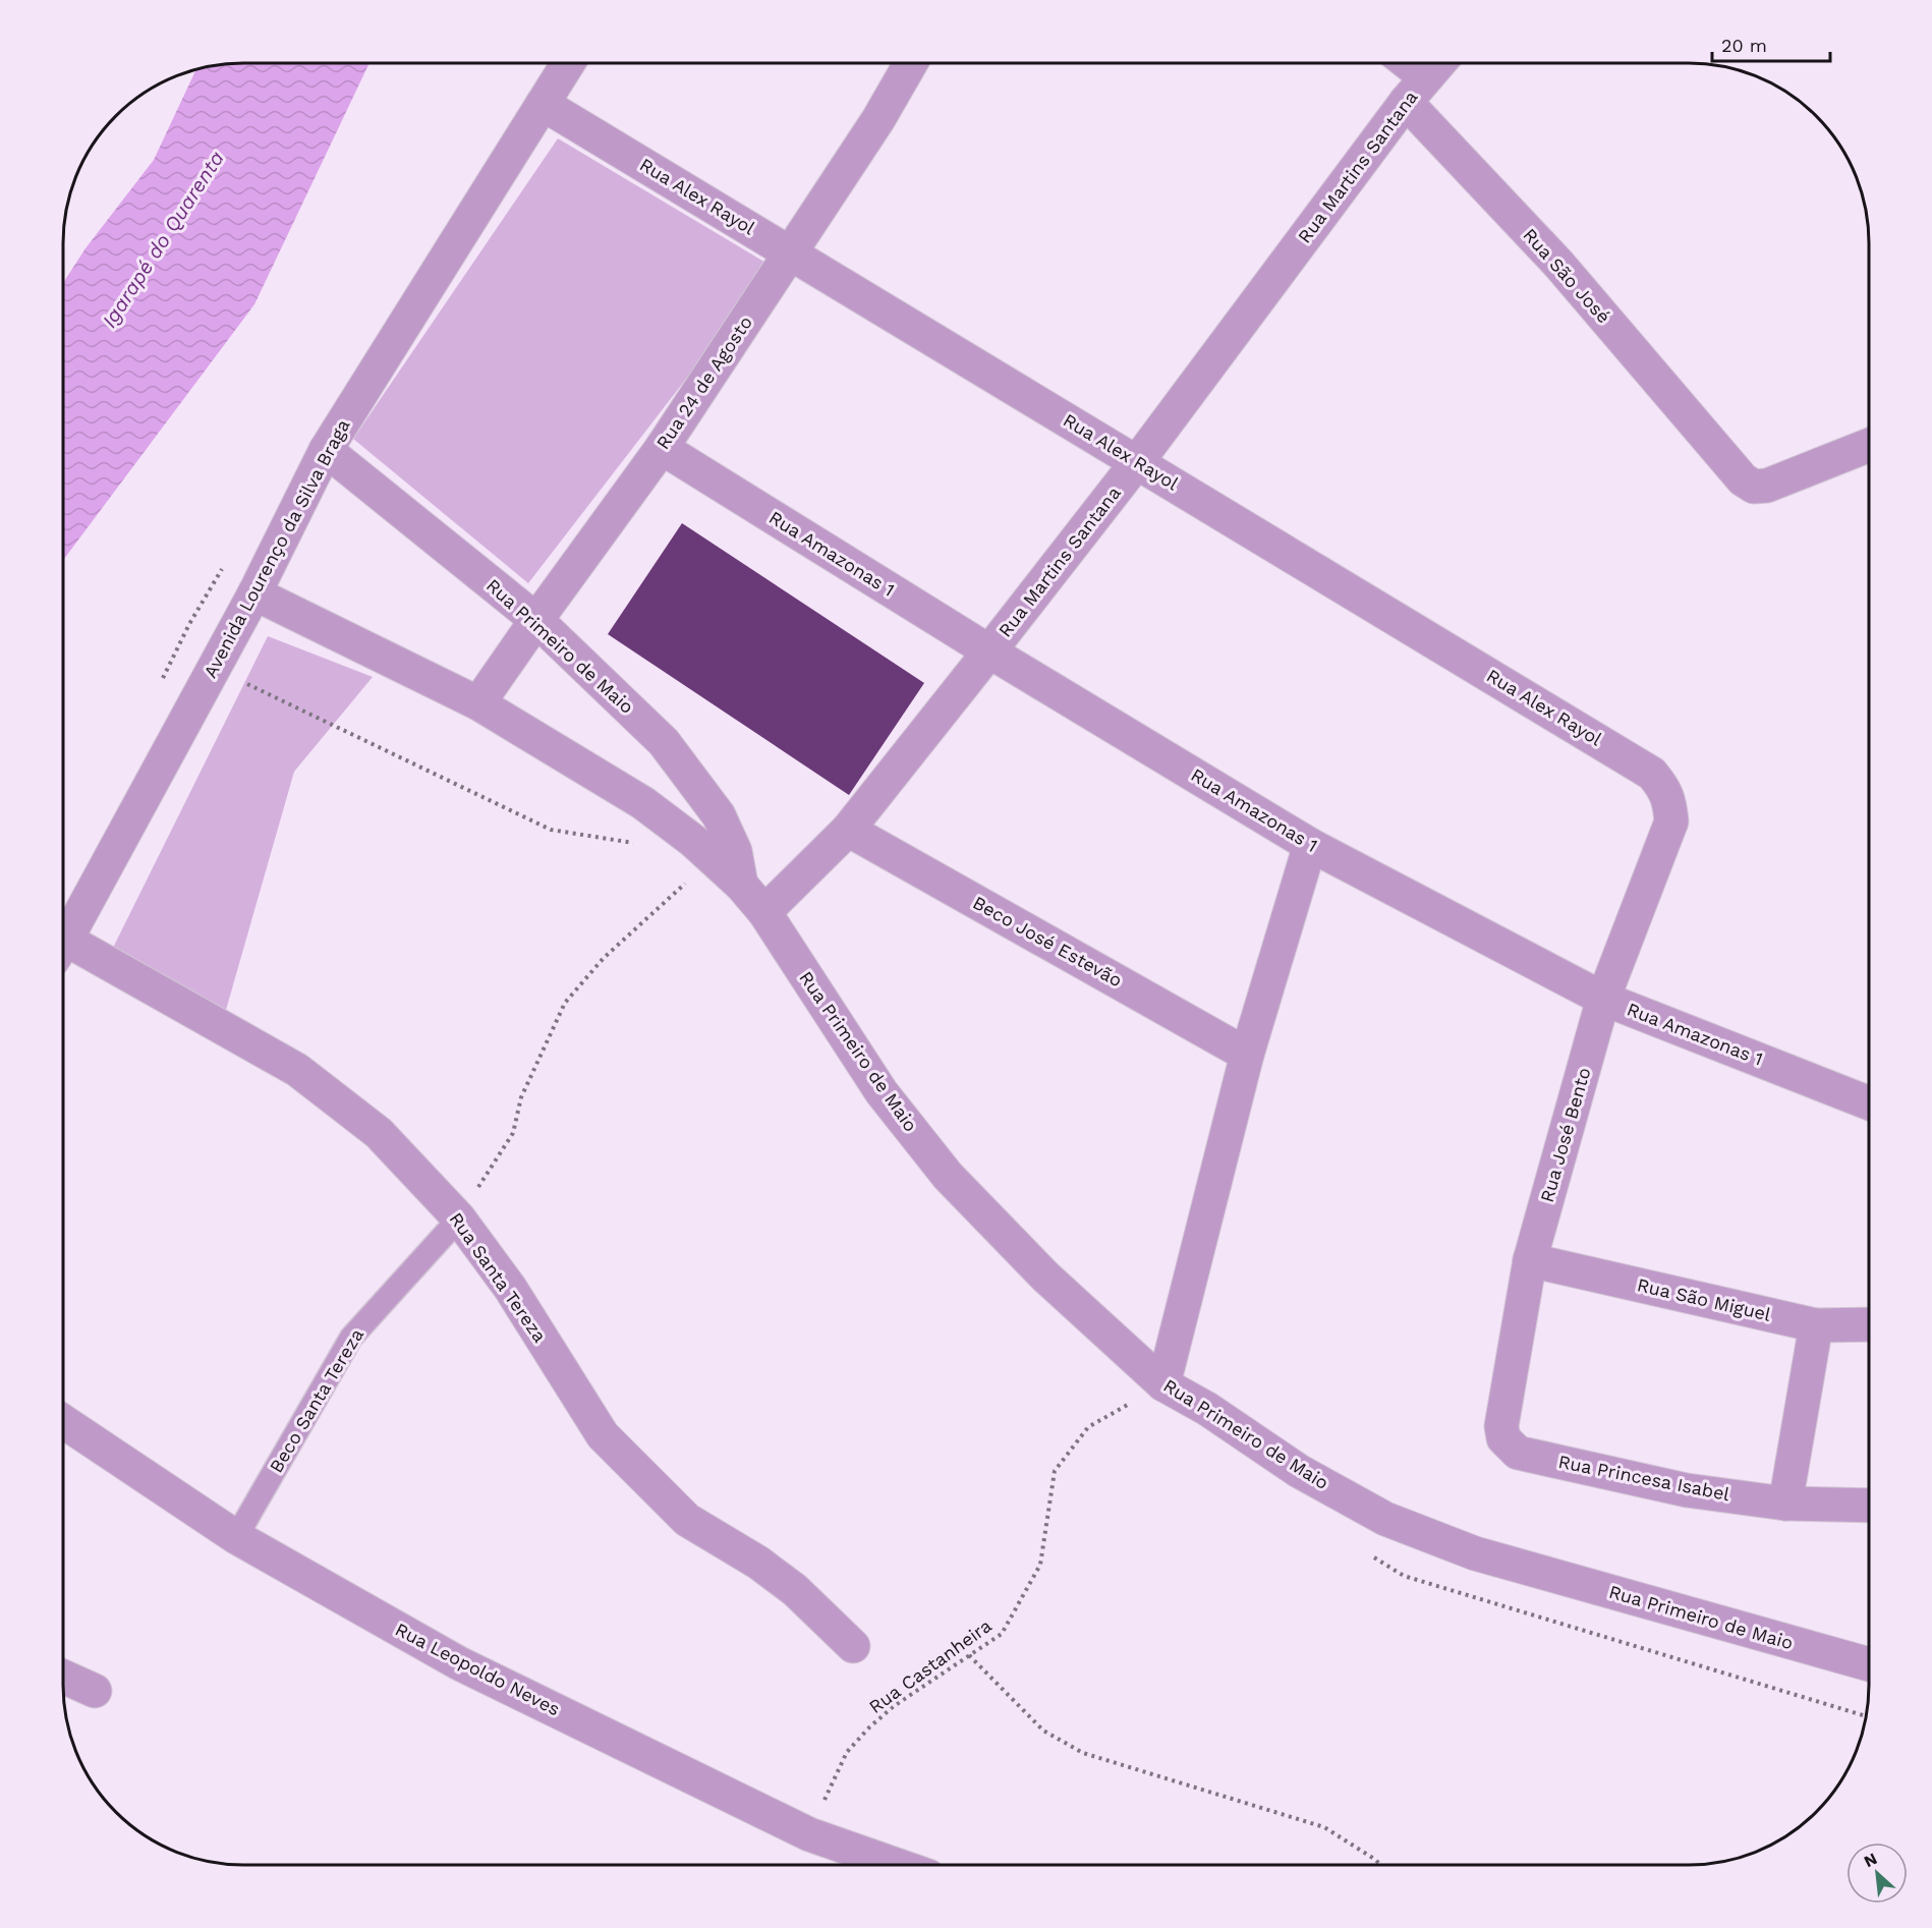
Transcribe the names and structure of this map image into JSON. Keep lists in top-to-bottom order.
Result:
{
  "streets": {
    "street": [
      "Rua Martins Santana",
      "Rua Alex Rayol",
      "Rua São José",
      "Rua 24 de Agosto",
      "Avenida Lourenço da Silva Braga",
      "Rua Amazonas 1",
      "Rua Primeiro de Maio",
      "Beco José Estevão",
      "Rua José Bento",
      "Rua Santa Tereza",
      "Rua São Miguel",
      "Rua Princesa Isabel",
      "Rua Leopoldo Neves"
    ],
    "lane": ["Beco Santa Tereza"],
    "path": ["Rua Castanheira"]
  },
  "crossings": [
    ["Rua Martins Santana", "Rua Alex Rayol"],
    ["Rua Martins Santana", "Rua São José"],
    ["Rua Martins Santana", "Rua Amazonas 1"],
    ["Rua Martins Santana", "Rua Primeiro de Maio"],
    ["Rua Martins Santana", "Beco José Estevão"],
    ["Rua Alex Rayol", "Rua 24 de Agosto"],
    ["Rua Alex Rayol", "Avenida Lourenço da Silva Braga"],
    ["Rua Alex Rayol", "Rua José Bento"],
    ["Rua 24 de Agosto", "Rua Amazonas 1"],
    ["Rua 24 de Agosto", "Rua Primeiro de Maio"],
    ["Avenida Lourenço da Silva Braga", "Rua Primeiro de Maio"],
    ["Rua Amazonas 1", "Rua José Bento"],
    ["Rua Primeiro de Maio", "Rua Castanheira"],
    ["Rua José Bento", "Rua São Miguel"],
    ["Rua José Bento", "Rua Princesa Isabel"],
    ["Rua Santa Tereza", "Beco Santa Tereza"],
    ["Beco Santa Tereza", "Rua Leopoldo Neves"],
    ["Rua Castanheira", "Rua Leopoldo Neves"]
  ],
  "water": ["Igarapé do Quarenta"],
  "scale_bar": "20 m",
  "north": "top left"
}
